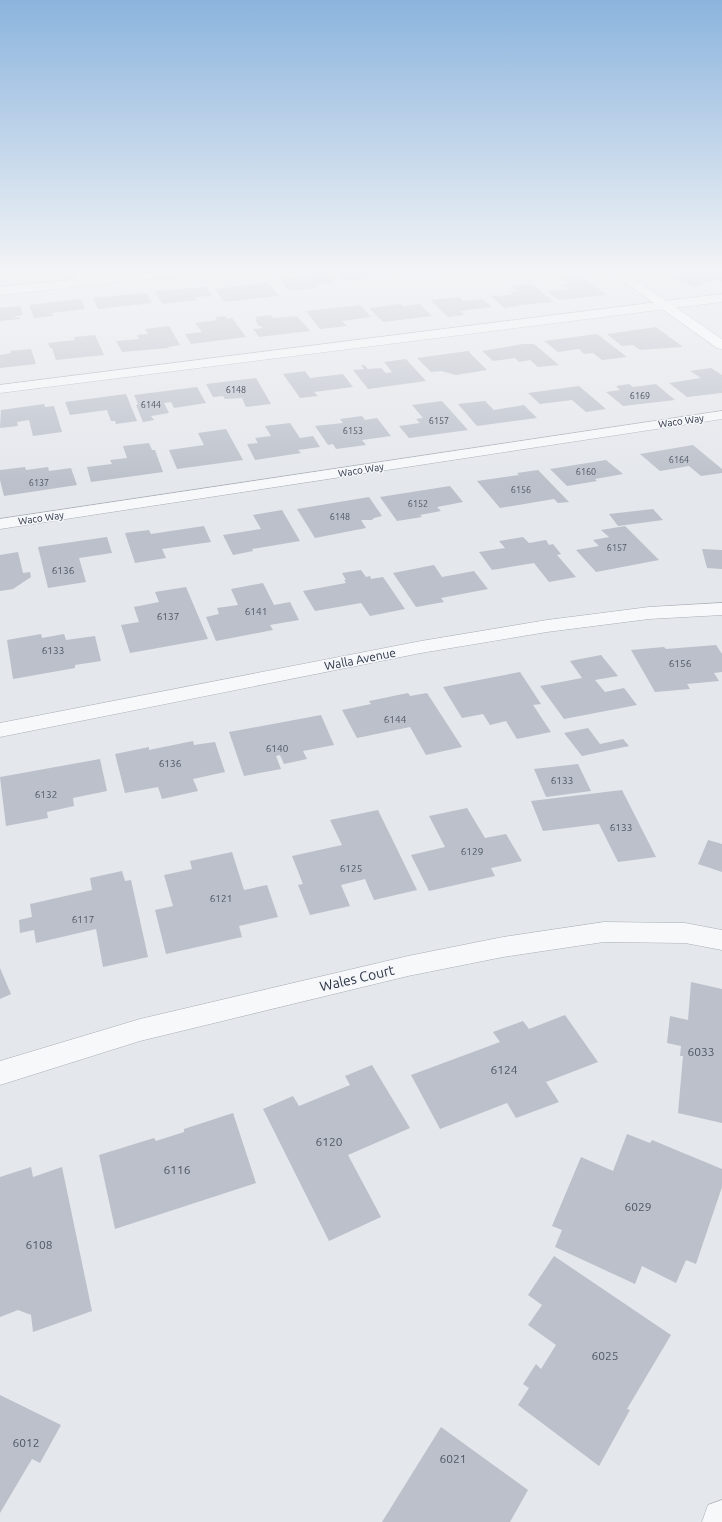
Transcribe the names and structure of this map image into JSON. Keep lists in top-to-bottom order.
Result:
{
  "streets": {
    "street": ["Waco Way", "Walla Avenue", "Wales Court"]
  },
  "house_numbers": [
    "6148",
    "6169",
    "6144",
    "6157",
    "6153",
    "6164",
    "6160",
    "6137",
    "6156",
    "6152",
    "6148",
    "6157",
    "6136",
    "6141",
    "6137",
    "6133",
    "6156",
    "6144",
    "6140",
    "6136",
    "6133",
    "6132",
    "6133",
    "6129",
    "6125",
    "6121",
    "6117",
    "6033",
    "6124",
    "6120",
    "6116",
    "6029",
    "6108",
    "6025",
    "6012",
    "6021"
  ]
}
